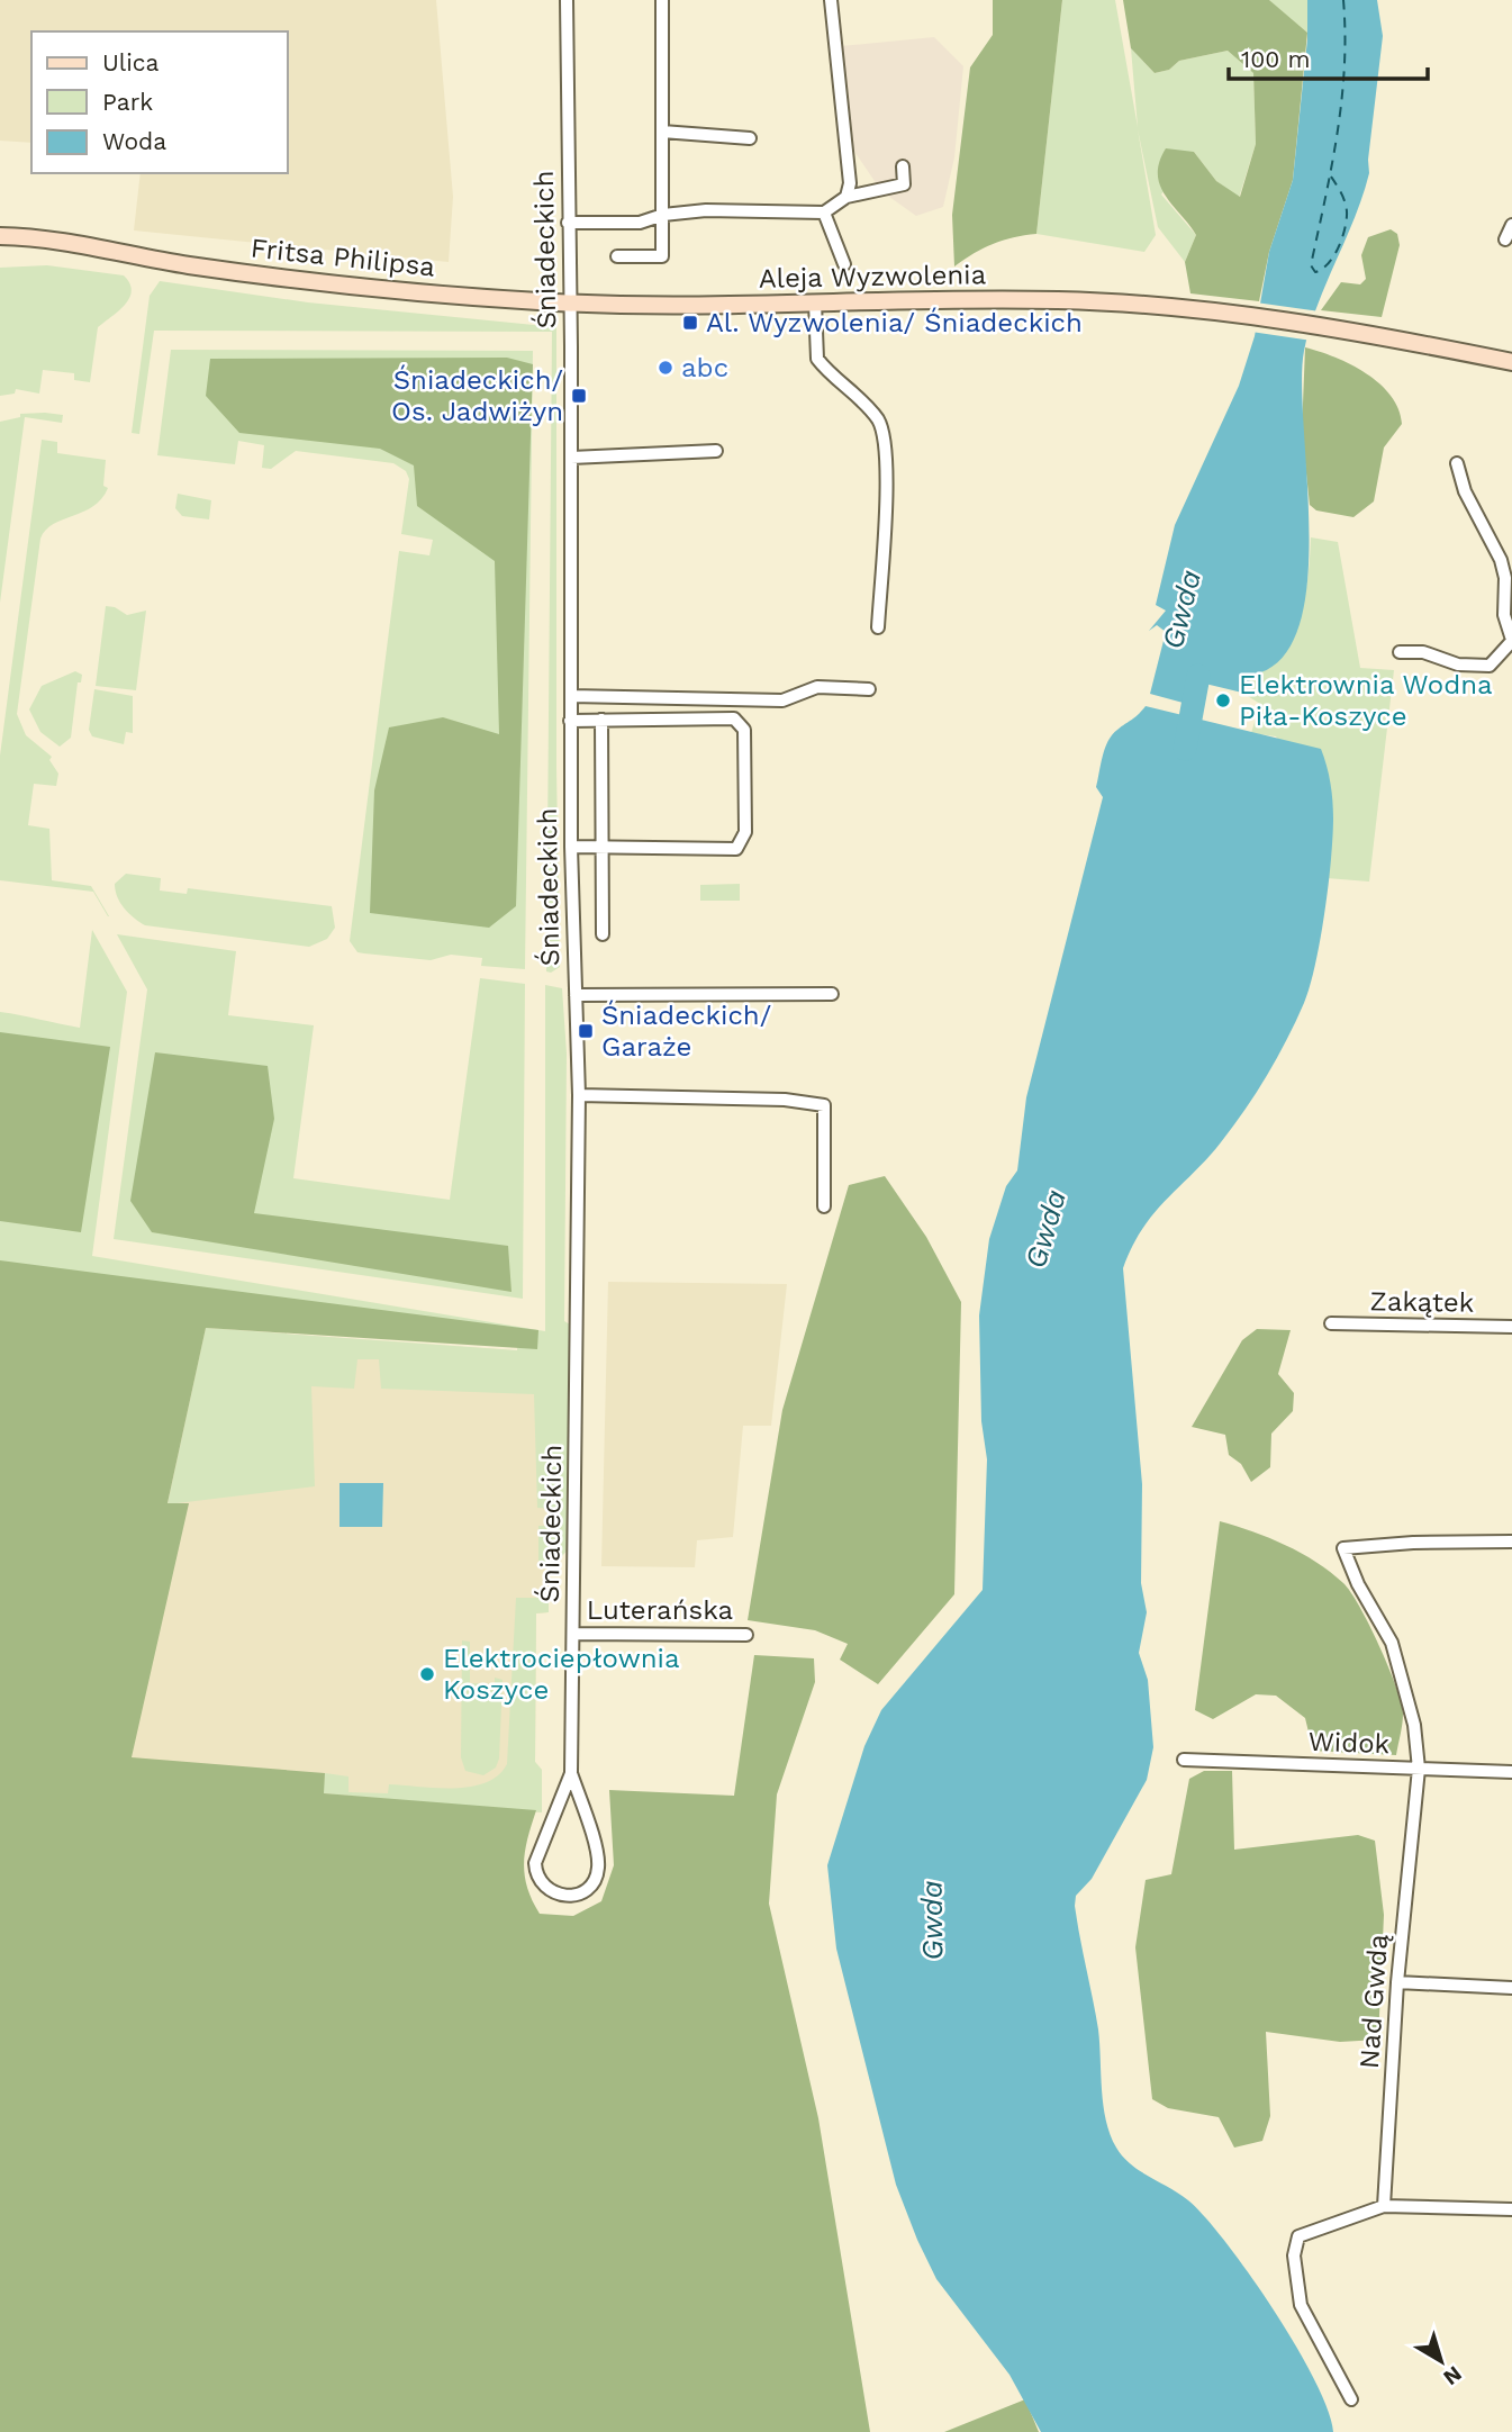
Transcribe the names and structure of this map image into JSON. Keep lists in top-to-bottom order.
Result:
{
  "streets": {
    "street": [
      "Śniadeckich",
      "Fritsa Philipsa",
      "Aleja Wyzwolenia",
      "Zakątek",
      "Luterańska",
      "Widok",
      "Nad Gwdą"
    ]
  },
  "crossings": [
    ["Śniadeckich", "Fritsa Philipsa"],
    ["Śniadeckich", "Aleja Wyzwolenia"],
    ["Śniadeckich", "Luterańska"],
    ["Fritsa Philipsa", "Aleja Wyzwolenia"],
    ["Widok", "Nad Gwdą"]
  ],
  "water": ["Gwda"],
  "places": {
    "transit": ["Al. Wyzwolenia/ Śniadeckich", "Śniadeckich/ Os. Jadwiżyn", "Śniadeckich/ Garaże"],
    "other": ["abc", "Elektrownia Wodna Piła-Koszyce", "Elektrociepłownia Koszyce"]
  },
  "legend": ["Ulica", "Park", "Woda"],
  "scale_bar": "100 m",
  "north": "bottom right"
}
